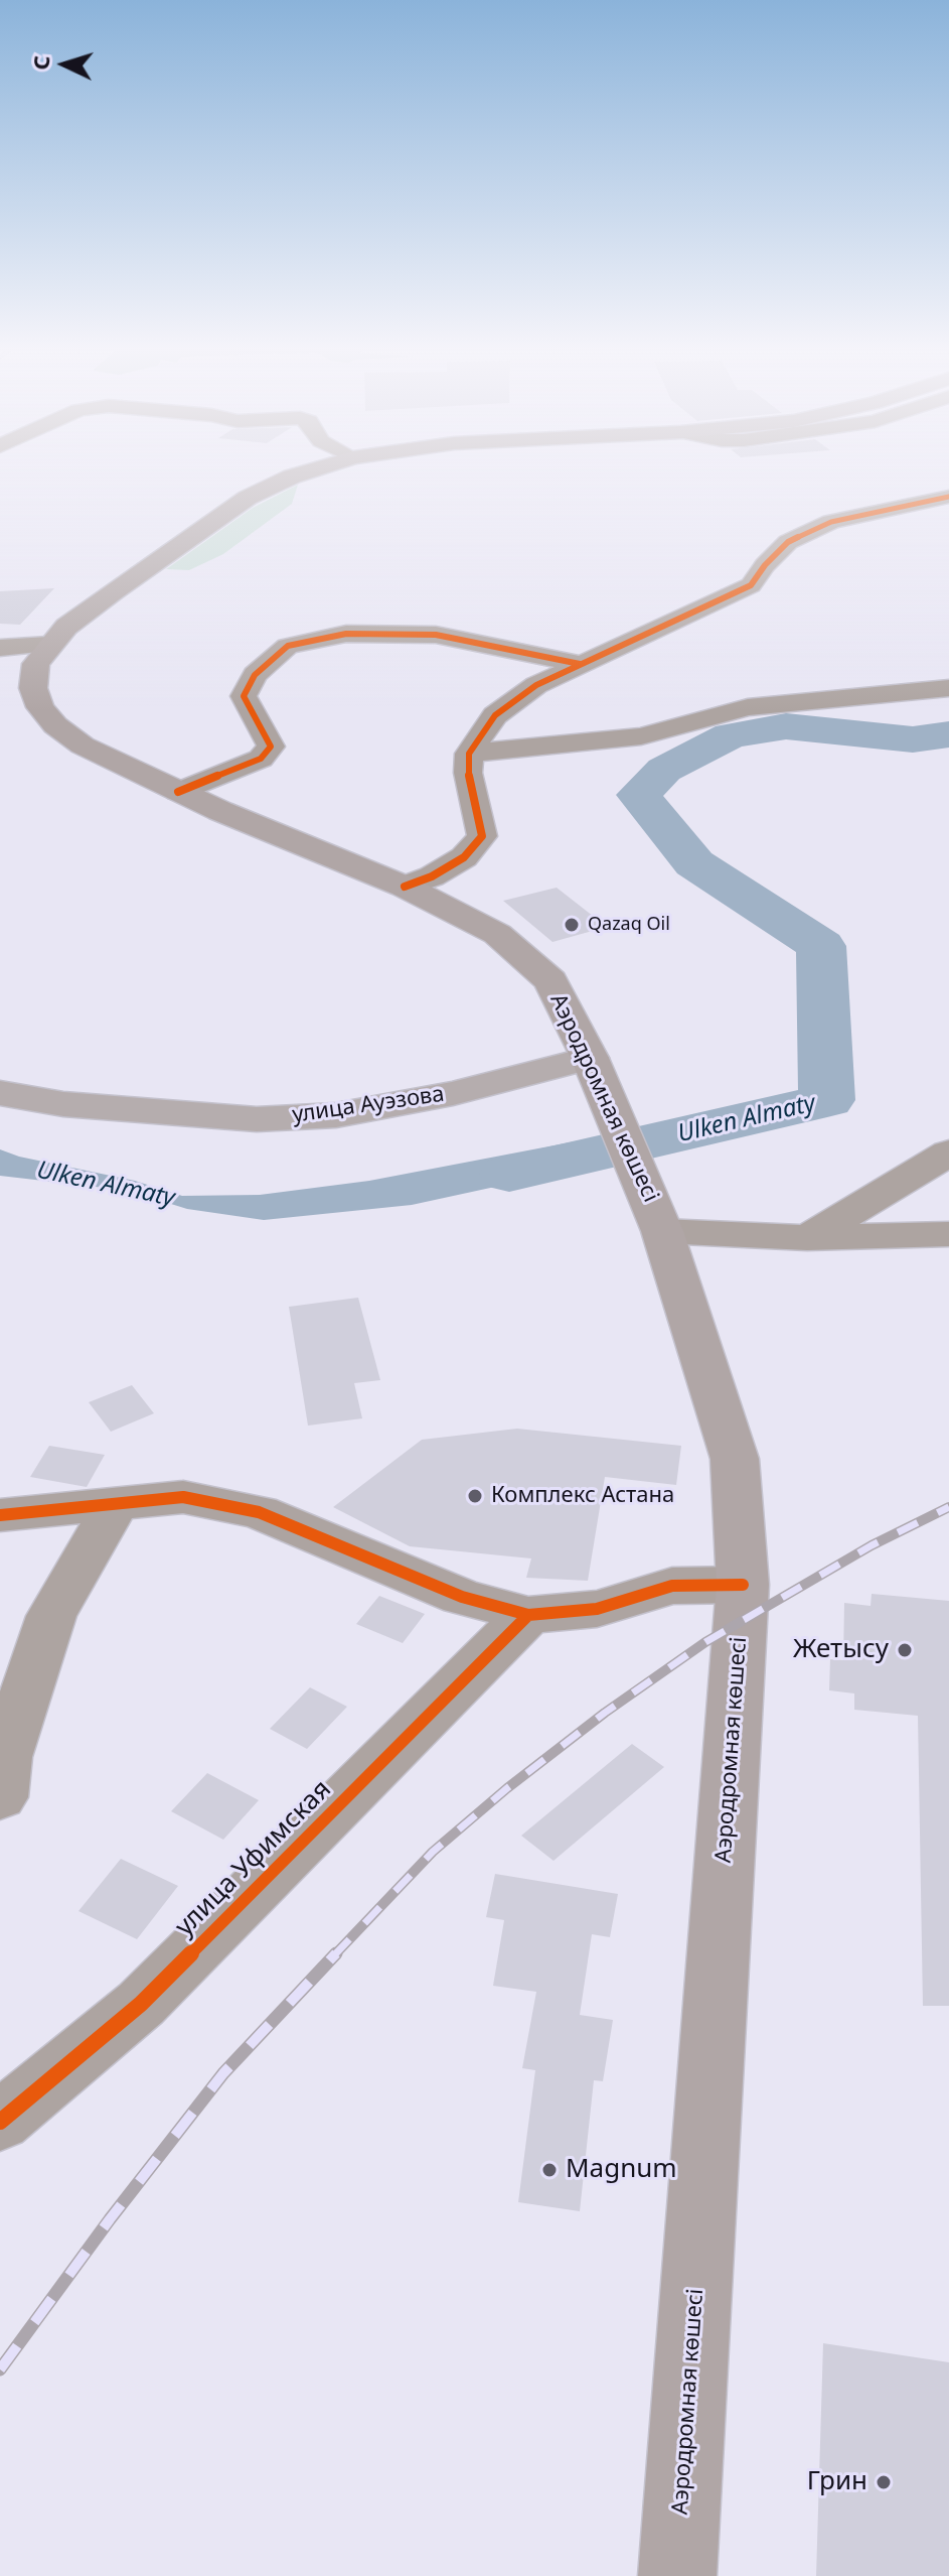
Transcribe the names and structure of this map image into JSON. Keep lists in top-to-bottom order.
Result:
{
  "streets": {
    "main road": ["Аэродромная көшесі", "улица Ауэзова"],
    "street": ["улица Уфимская"]
  },
  "crossings": [
    ["Аэродромная көшесі", "улица Ауэзова"]
  ],
  "water": ["Ulken Almaty"],
  "places": [
    "Qazaq Oil",
    "Комплекс Астана",
    "Жетысу",
    "Magnum",
    "Грин"
  ],
  "north": "left"
}
